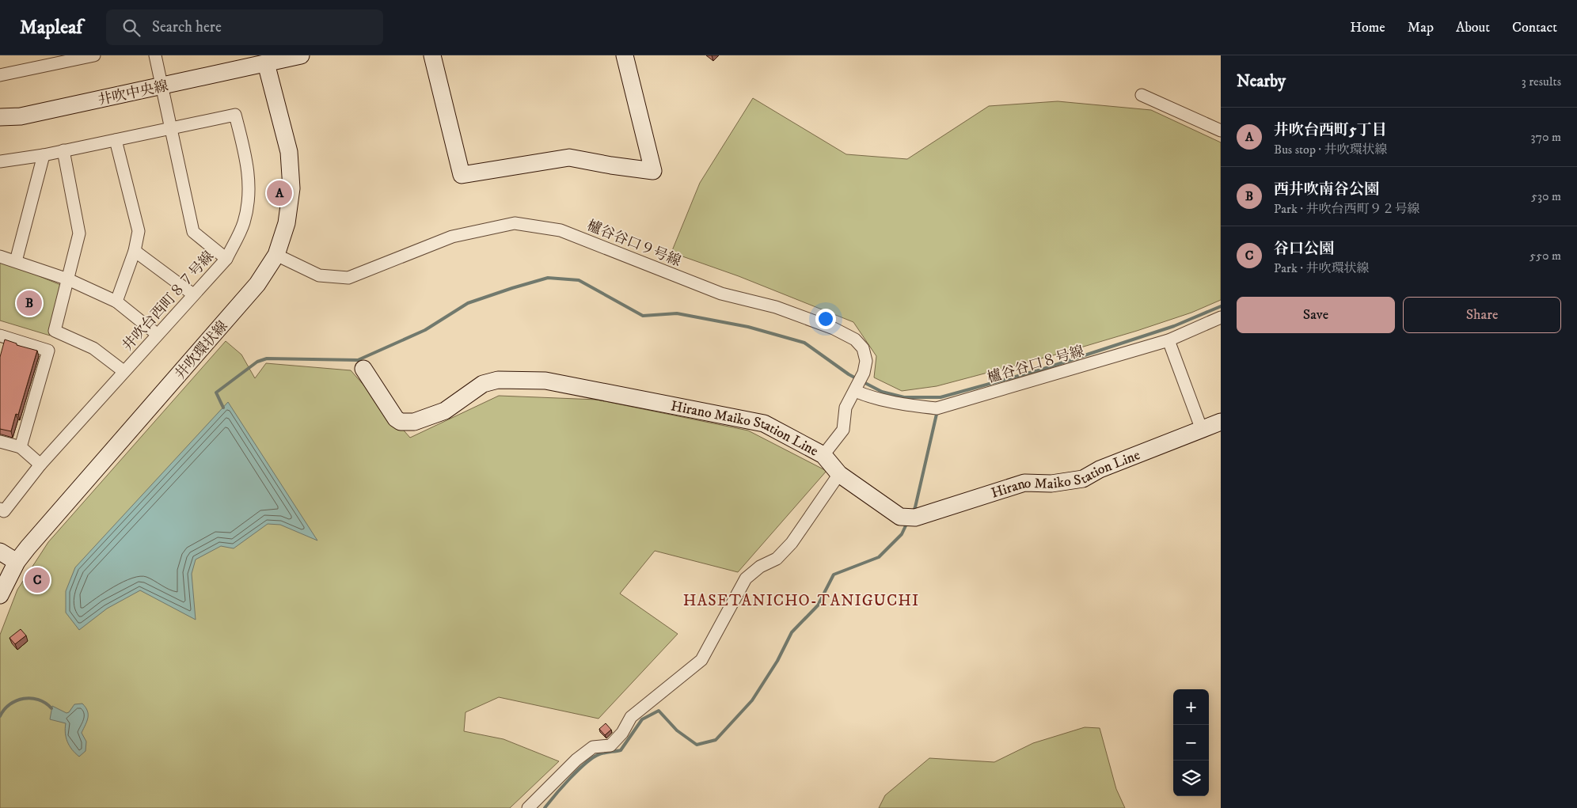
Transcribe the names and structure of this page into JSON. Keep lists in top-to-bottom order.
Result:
{
  "streets": {
    "street": [
      "井吹中央線",
      "櫨谷谷口９号線",
      "井吹台西町８７号線",
      "井吹環状線",
      "櫨谷谷口８号線",
      "Hirano Maiko Station Line"
    ]
  },
  "crossings": [
    ["井吹中央線", "井吹環状線"],
    ["櫨谷谷口９号線", "井吹環状線"],
    ["櫨谷谷口９号線", "櫨谷谷口８号線"],
    ["櫨谷谷口９号線", "Hirano Maiko Station Line"]
  ],
  "districts": ["HASETANICHO-TANIGUCHI"],
  "page": {
    "header": "Mapleaf",
    "search": "Search here",
    "nav": [
      "Home",
      "Map",
      "About",
      "Contact"
    ],
    "heading": ["Nearby", "3 results"],
    "list": [
      {
        "mark": "A",
        "name": "井吹台西町5丁目",
        "note": "Bus stop · 井吹環状線",
        "value": "370 m"
      },
      {
        "mark": "B",
        "name": "西井吹南谷公園",
        "note": "Park · 井吹台西町９２号線",
        "value": "530 m"
      },
      {
        "mark": "C",
        "name": "谷口公園",
        "note": "Park · 井吹環状線",
        "value": "550 m"
      }
    ],
    "pins": ["A", "B", "C"],
    "buttons": ["Save", "Share"],
    "map_buttons": ["+", "−"]
  }
}
